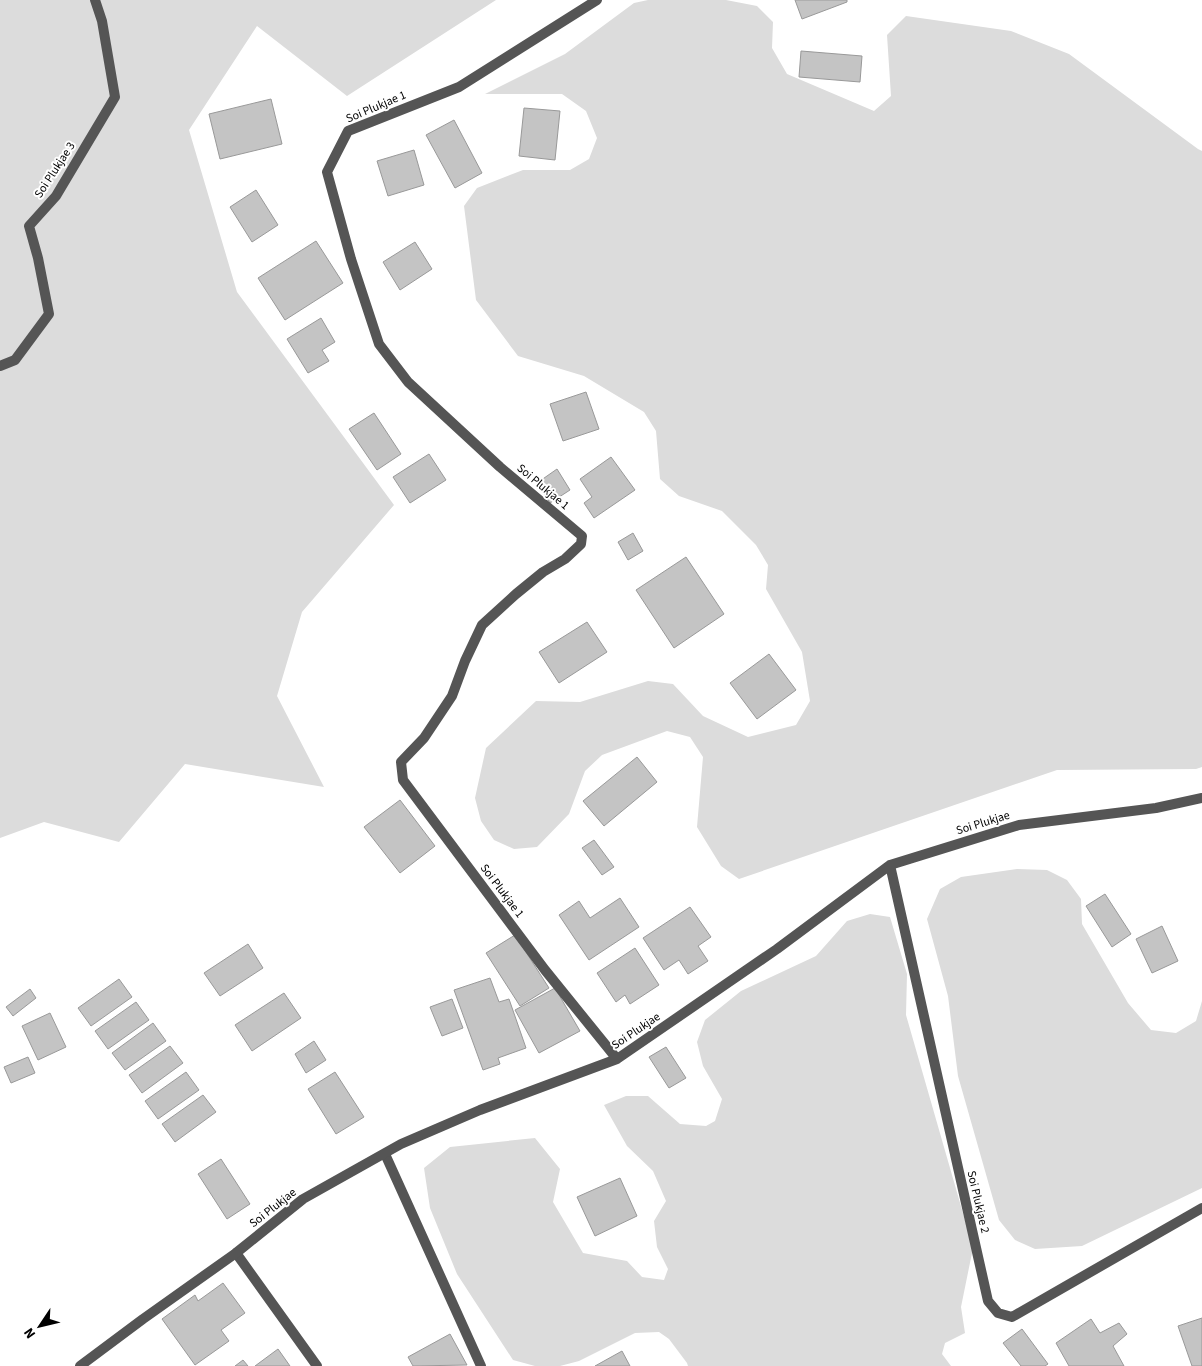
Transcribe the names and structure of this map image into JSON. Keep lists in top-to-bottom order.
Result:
{
  "streets": {
    "street": [
      "Soi Plukjae 1",
      "Soi Plukjae 3",
      "Soi Plukjae",
      "Soi Plukjae 2"
    ]
  },
  "crossings": [
    ["Soi Plukjae 1", "Soi Plukjae"],
    ["Soi Plukjae", "Soi Plukjae 2"]
  ],
  "north": "bottom left"
}
